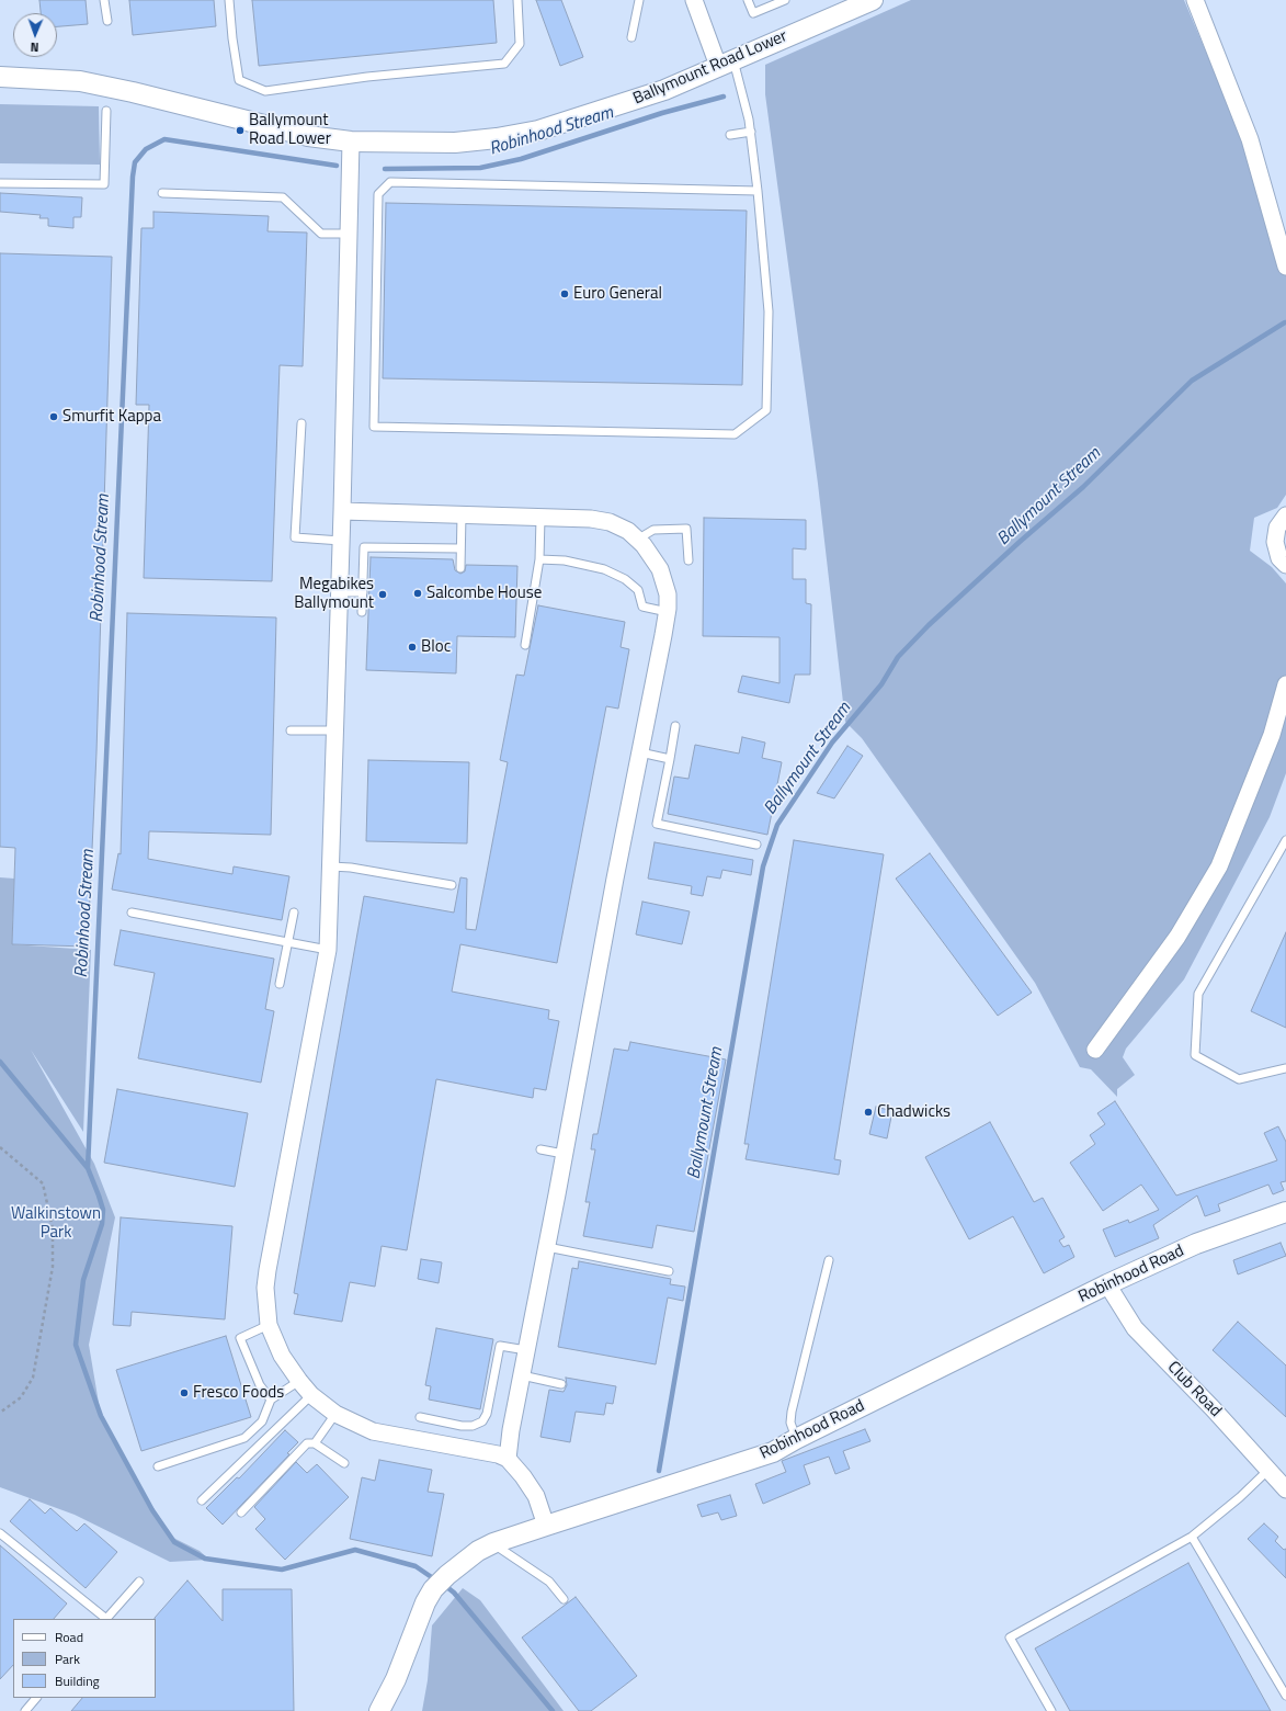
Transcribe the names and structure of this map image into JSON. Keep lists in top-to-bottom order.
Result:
{
  "streets": {
    "street": ["Ballymount Road Lower", "Robinhood Road", "Club Road"]
  },
  "crossings": [
    ["Robinhood Road", "Club Road"]
  ],
  "water": ["Robinhood Stream", "Ballymount Stream"],
  "parks": ["Walkinstown Park"],
  "places": [
    "Ballymount Road Lower",
    "Euro General",
    "Smurfit Kappa",
    "Salcombe House",
    "Megabikes Ballymount",
    "Bloc",
    "Chadwicks",
    "Fresco Foods"
  ],
  "legend": ["Road", "Park", "Building"],
  "north": "bottom"
}
